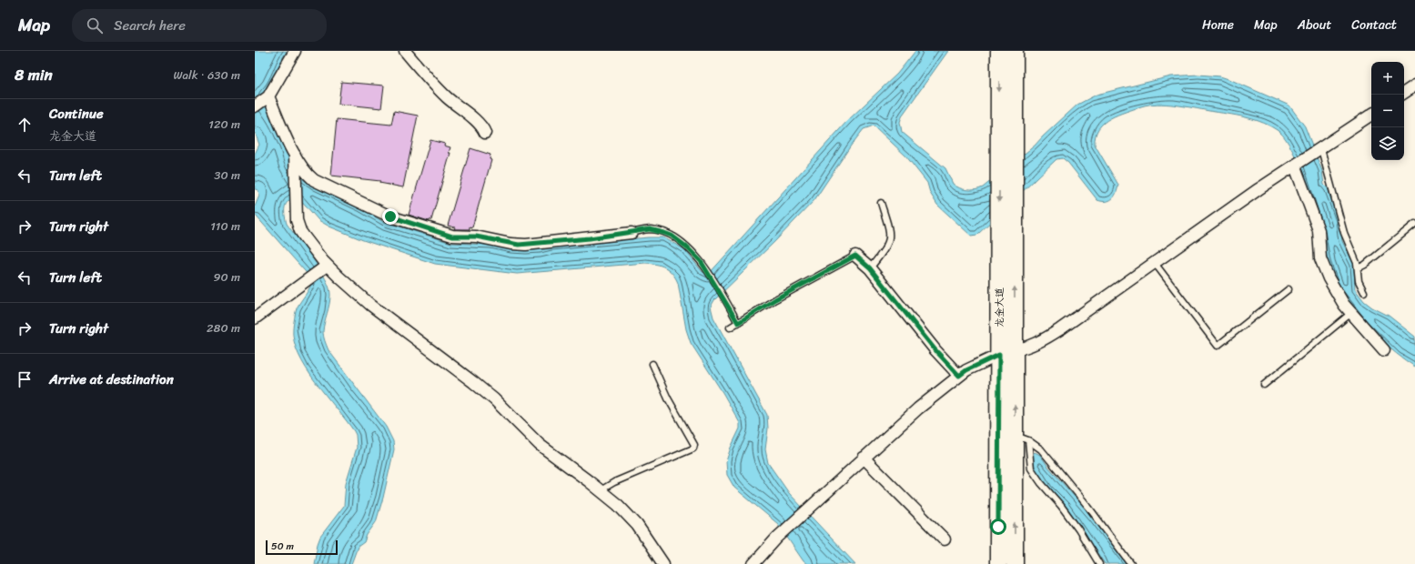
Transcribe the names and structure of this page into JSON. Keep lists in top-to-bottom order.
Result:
{
  "streets": {
    "main road": ["龙金大道"]
  },
  "scale_bar": "50 m",
  "page": {
    "header": "Map",
    "search": "Search here",
    "nav": [
      "Home",
      "Map",
      "About",
      "Contact"
    ],
    "heading": ["8 min", "Walk · 630 m"],
    "map_buttons": ["+", "−"],
    "list": [
      ["Continue", "龙金大道", "120 m"],
      ["Turn left", "30 m"],
      ["Turn right", "110 m"],
      ["Turn left", "90 m"],
      ["Turn right", "280 m"],
      "Arrive at destination"
    ],
    "scale": "50 m"
  }
}
